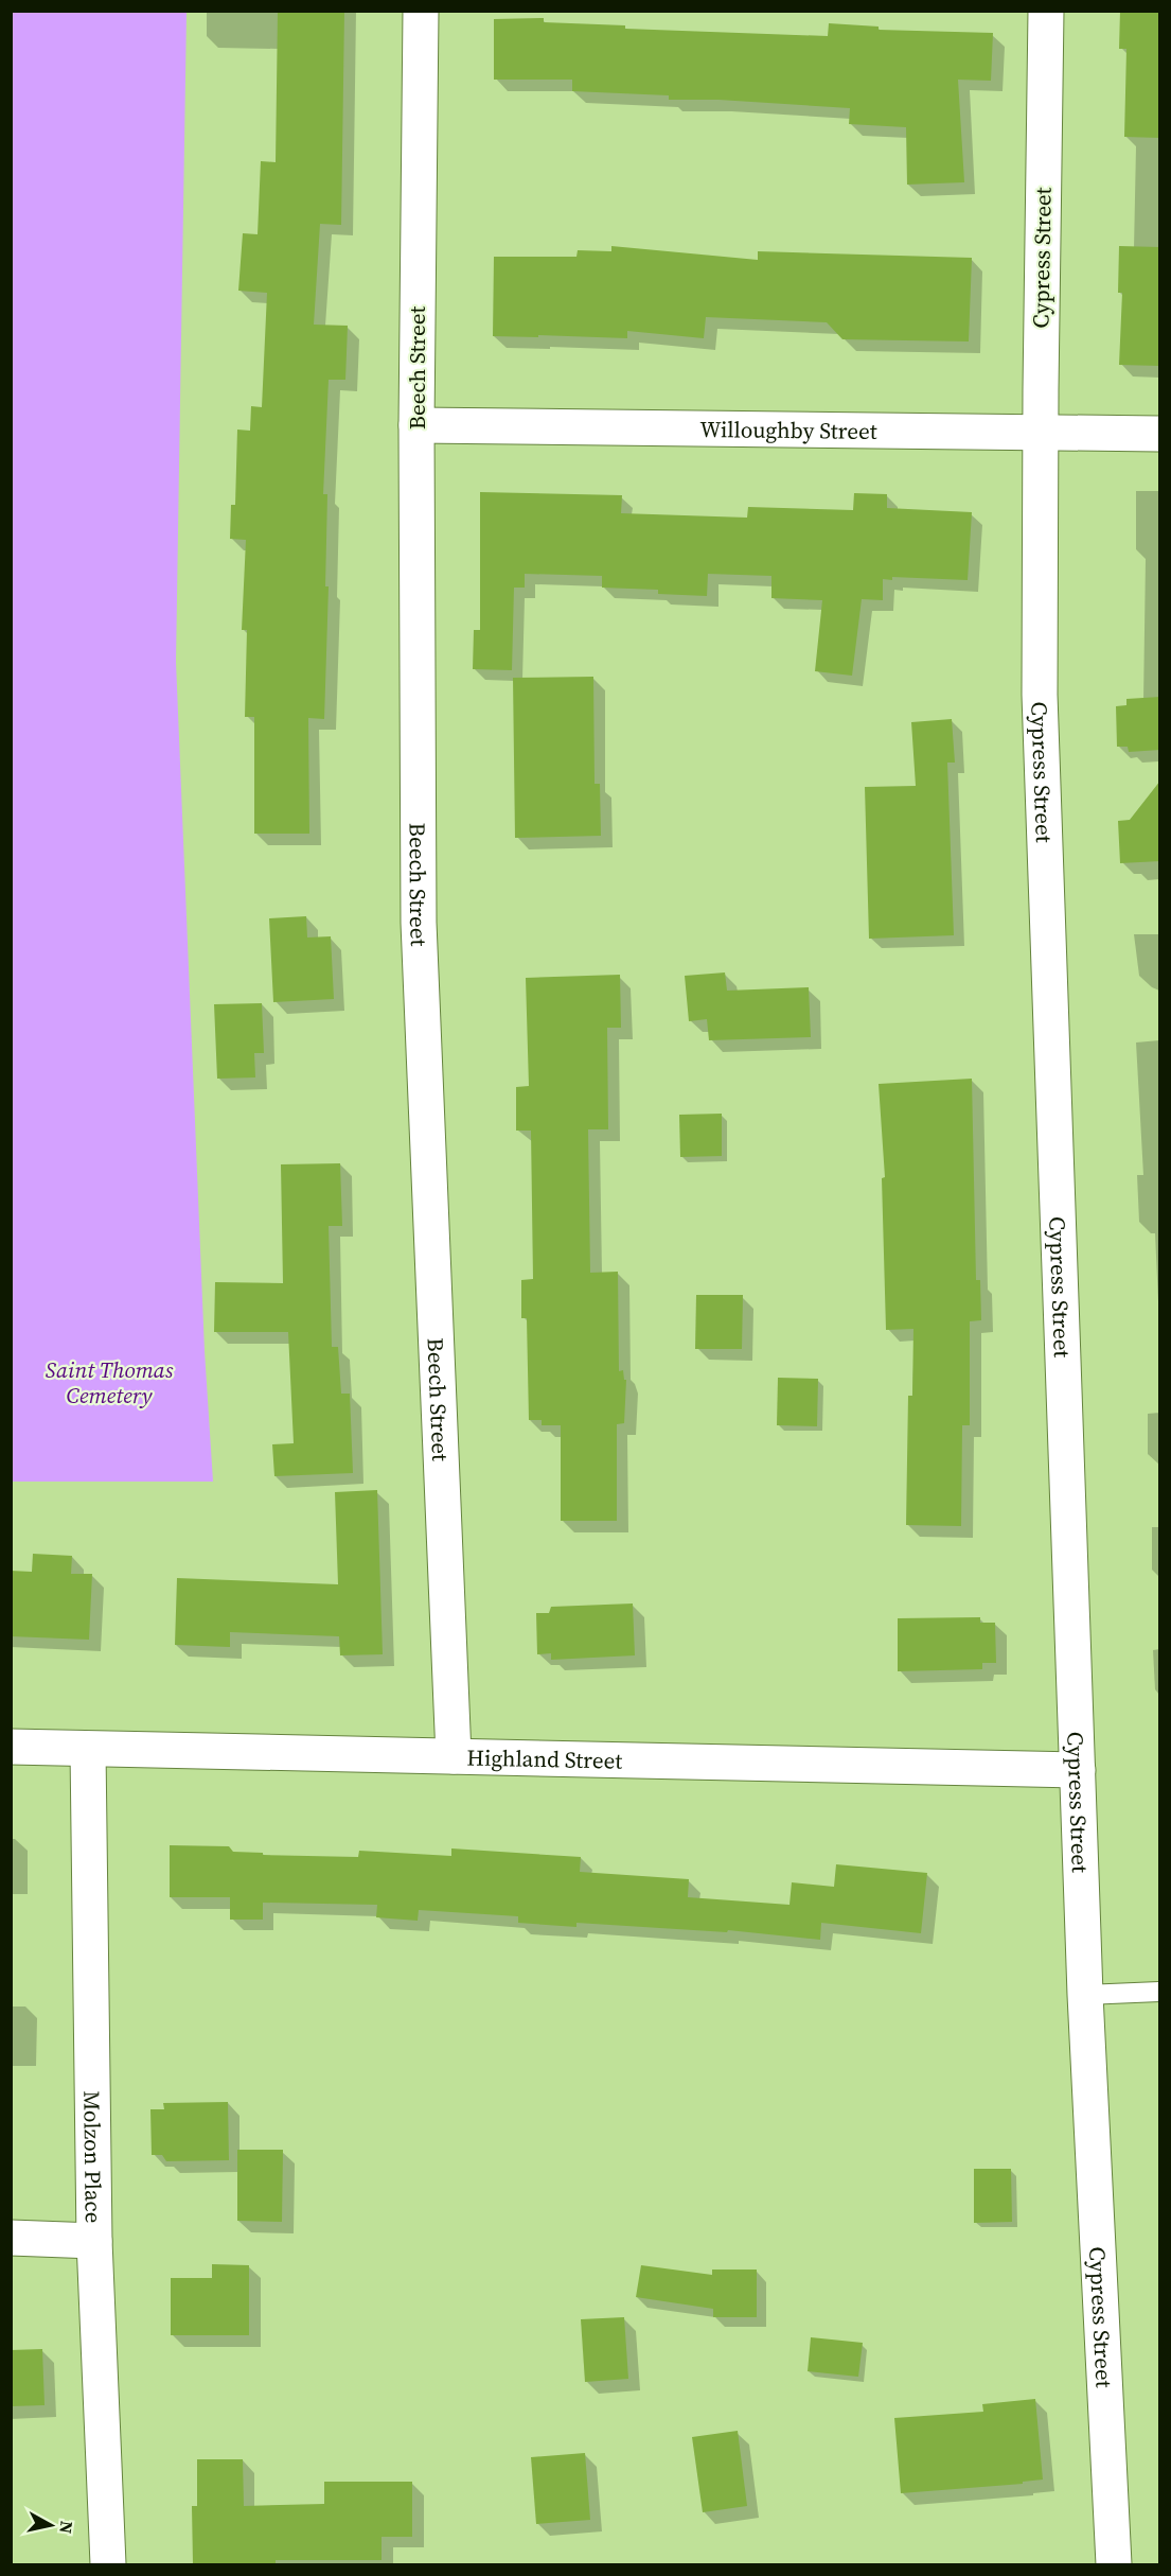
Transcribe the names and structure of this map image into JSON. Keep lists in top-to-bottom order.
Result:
{
  "streets": {
    "street": [
      "Cypress Street",
      "Beech Street",
      "Willoughby Street",
      "Highland Street",
      "Molzon Place"
    ]
  },
  "crossings": [
    ["Cypress Street", "Willoughby Street"],
    ["Cypress Street", "Highland Street"],
    ["Beech Street", "Willoughby Street"],
    ["Beech Street", "Highland Street"],
    ["Highland Street", "Molzon Place"]
  ],
  "parks": ["Saint Thomas Cemetery"],
  "north": "right"
}
